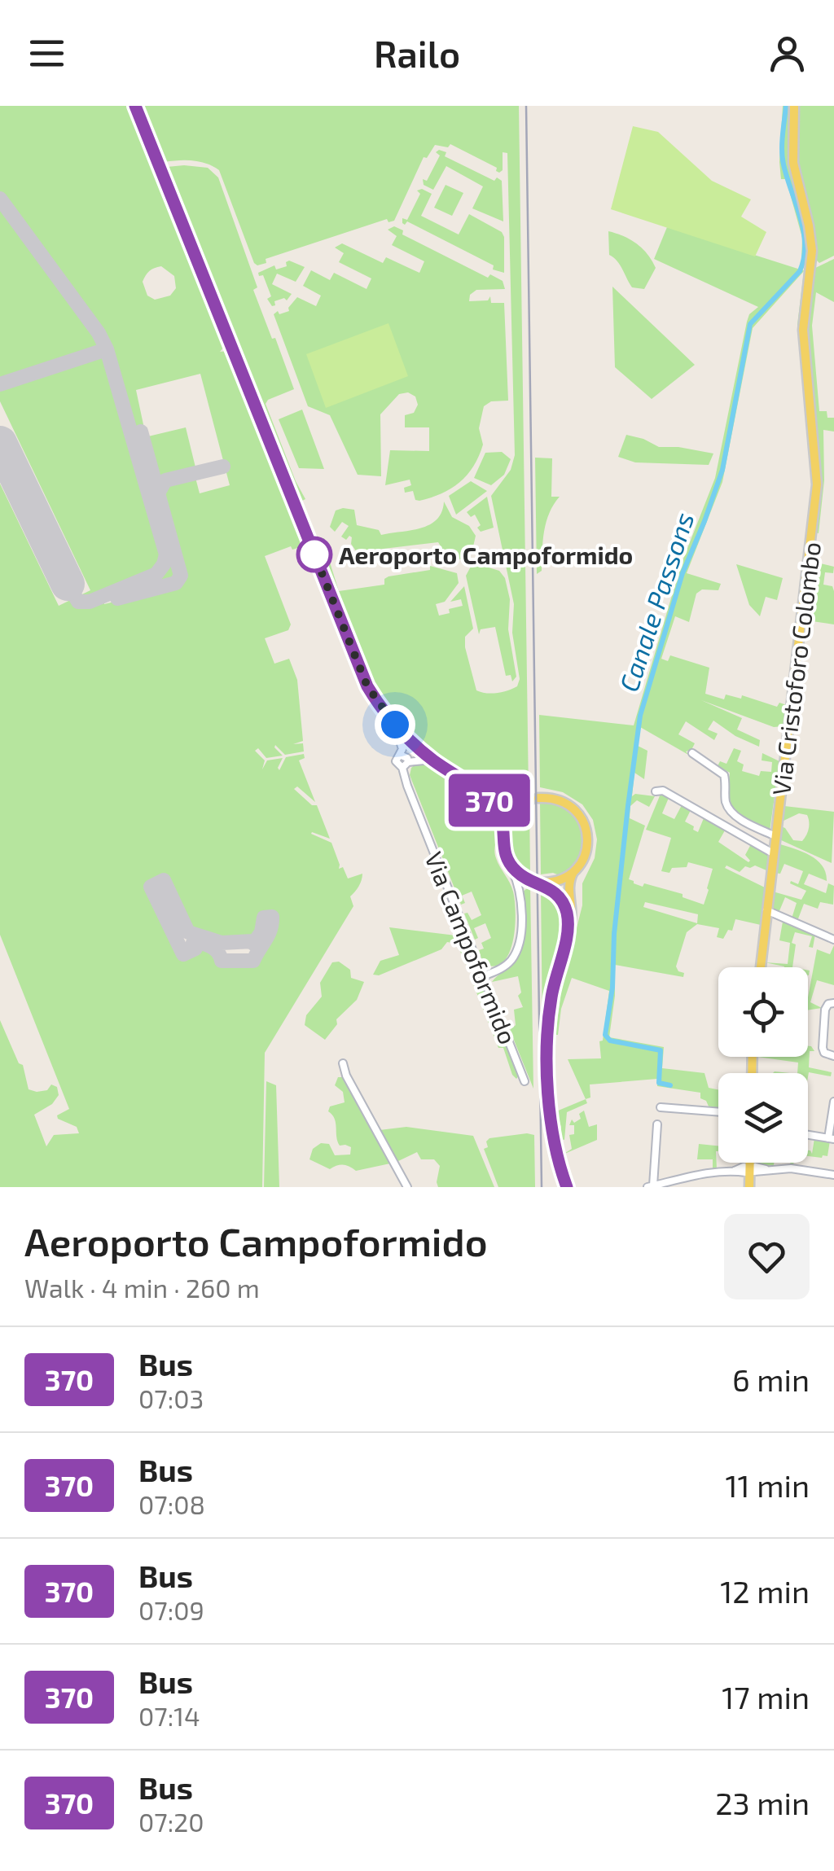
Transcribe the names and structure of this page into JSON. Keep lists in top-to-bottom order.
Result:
{
  "streets": {
    "main road": ["Via Cristoforo Colombo"],
    "street": ["Via Campoformido"]
  },
  "water": ["Canale Passons"],
  "places": ["Aeroporto Campoformido"],
  "lines": ["bus line 370"],
  "page": {
    "header": "Railo",
    "on_map": "370",
    "heading": ["Aeroporto Campoformido", "Walk · 4 min · 260 m"],
    "list": [
      {
        "mark": "370",
        "name": "Bus",
        "note": "07:03",
        "value": "6 min"
      },
      {
        "mark": "370",
        "name": "Bus",
        "note": "07:08",
        "value": "11 min"
      },
      {
        "mark": "370",
        "name": "Bus",
        "note": "07:09",
        "value": "12 min"
      },
      {
        "mark": "370",
        "name": "Bus",
        "note": "07:14",
        "value": "17 min"
      },
      {
        "mark": "370",
        "name": "Bus",
        "note": "07:20",
        "value": "23 min"
      }
    ]
  }
}
